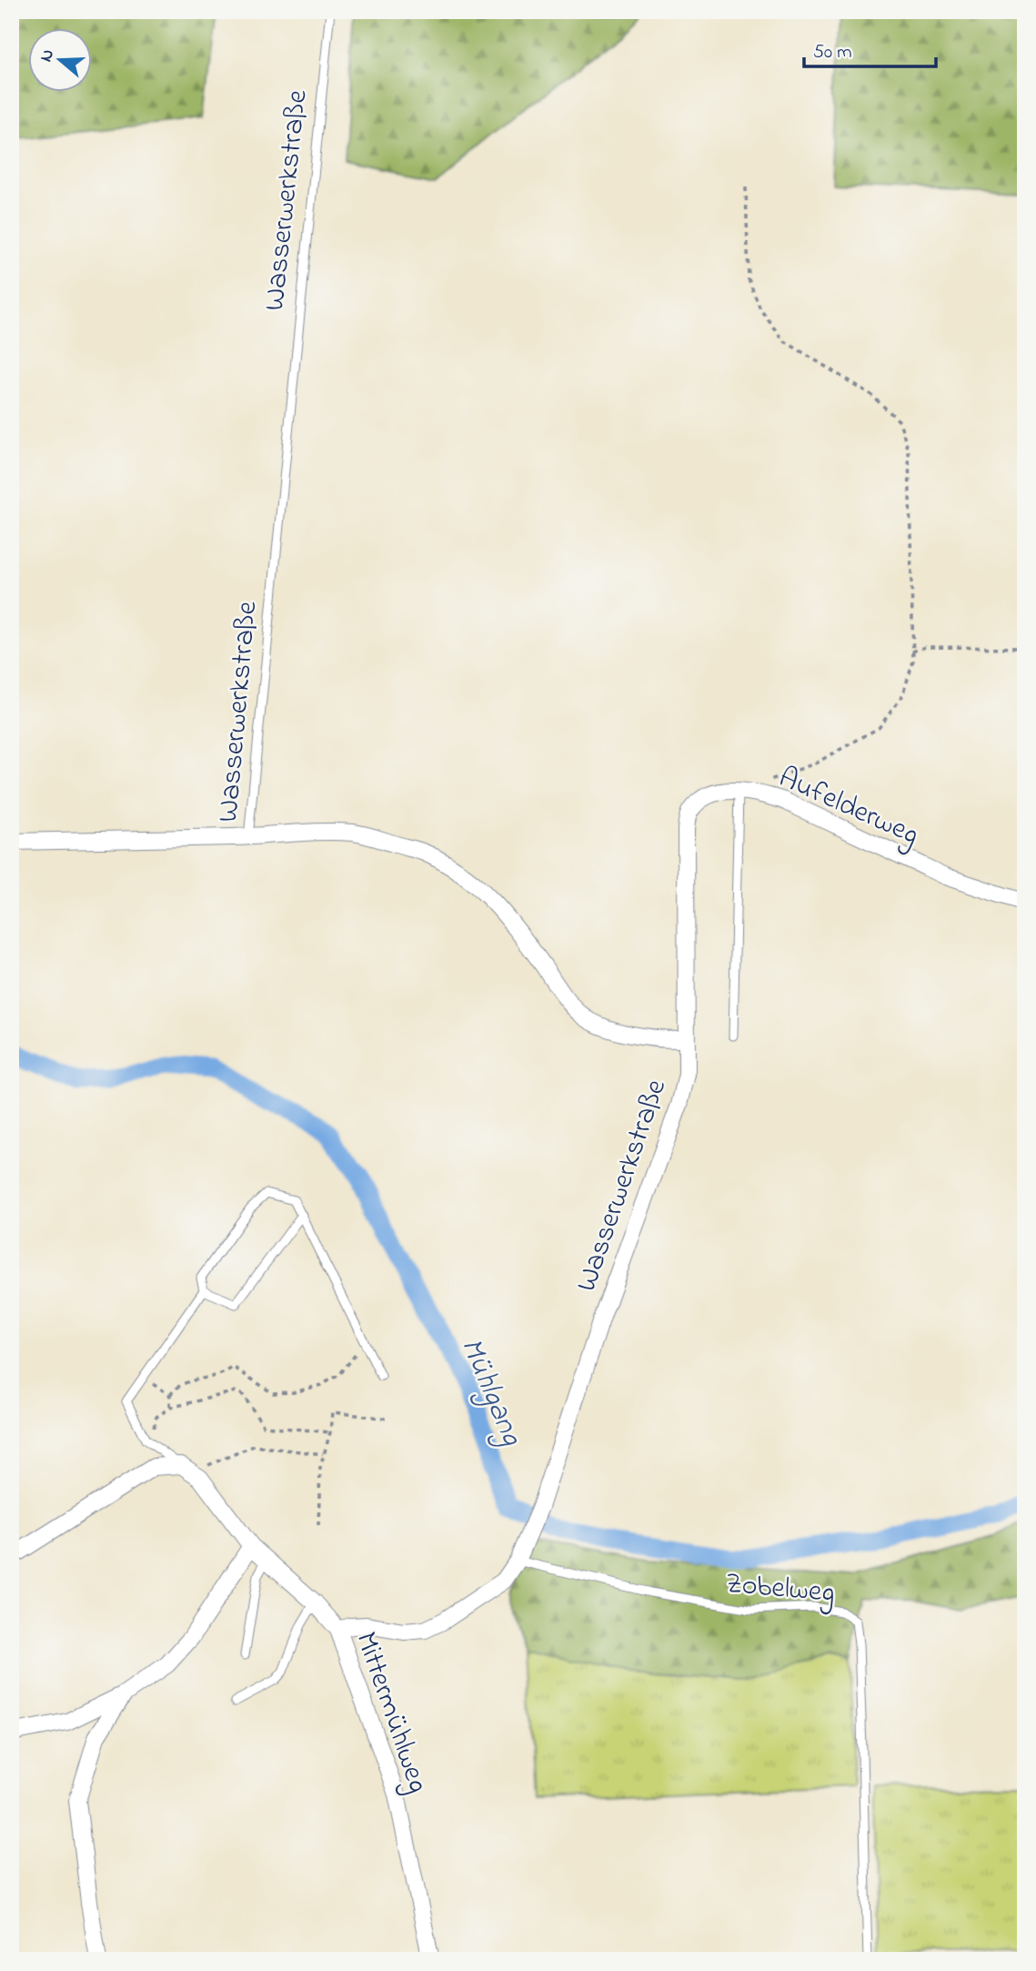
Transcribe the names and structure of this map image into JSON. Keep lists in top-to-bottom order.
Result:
{
  "streets": {
    "street": ["Wasserwerkstraße", "Aufelderweg", "Mittermühlweg"],
    "lane": ["Zobelweg"]
  },
  "crossings": [
    ["Wasserwerkstraße", "Aufelderweg"],
    ["Wasserwerkstraße", "Zobelweg"],
    ["Wasserwerkstraße", "Mittermühlweg"]
  ],
  "water": ["Mühlgang"],
  "scale_bar": "50 m",
  "north": "left"
}
